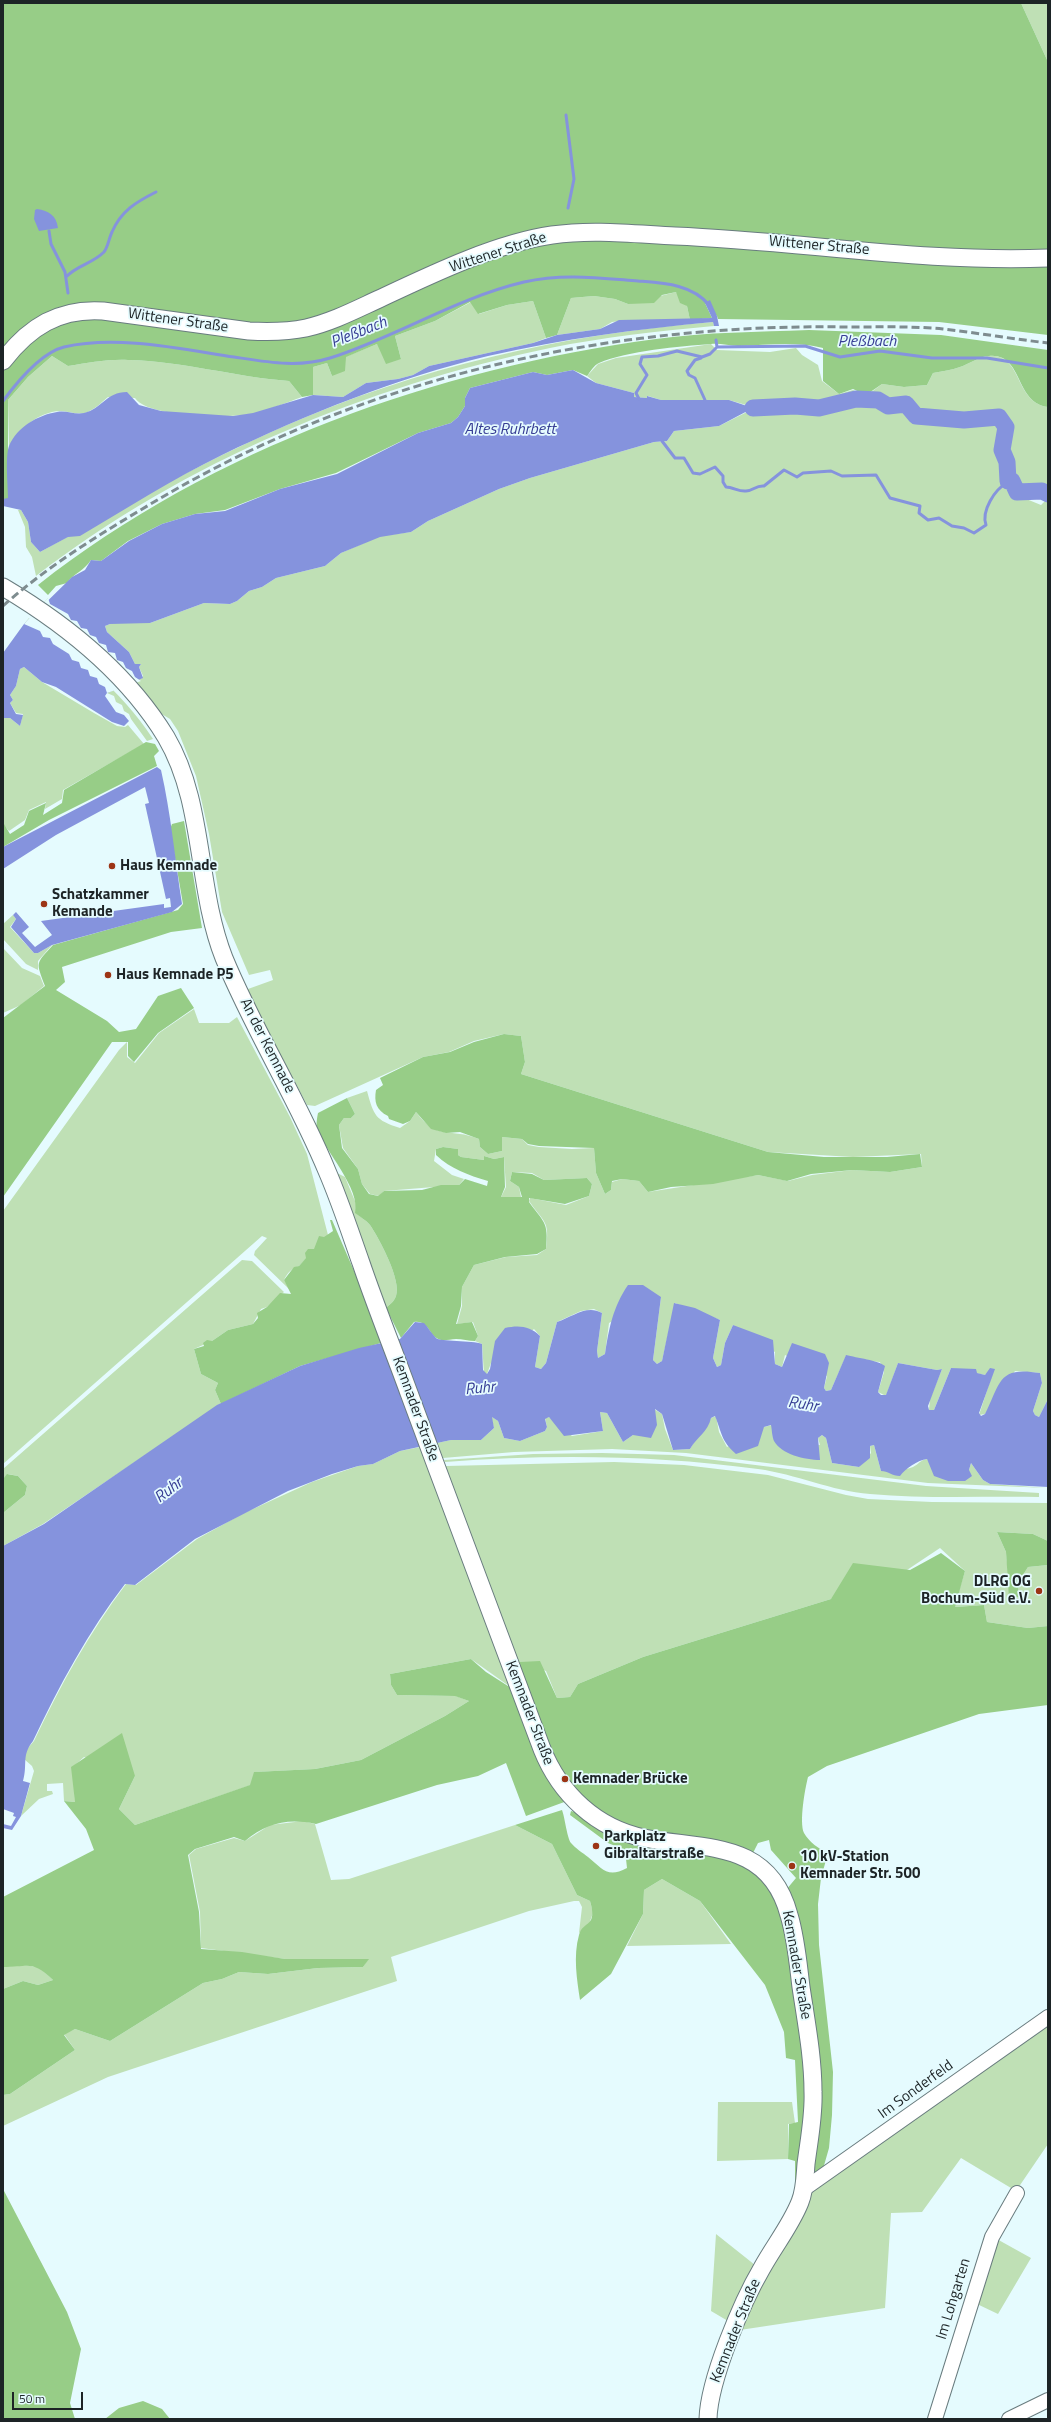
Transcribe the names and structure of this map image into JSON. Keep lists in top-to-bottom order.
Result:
{
  "streets": {
    "main road": ["Wittener Straße", "An der Kemnade", "Kemnader Straße"],
    "street": ["Im Sonderfeld", "Im Lohgarten"]
  },
  "crossings": [
    ["An der Kemnade", "Kemnader Straße"],
    ["Kemnader Straße", "Im Sonderfeld"]
  ],
  "water": ["Pleßbach", "Altes Ruhrbett", "Ruhr"],
  "places": [
    "Haus Kemnade",
    "Schatzkammer Kemande",
    "Haus Kemnade P5",
    "DLRG OG Bochum-Süd e.V.",
    "Kemnader Brücke",
    "Parkplatz Gibraltarstraße",
    "10 kV-Station Kemnader Str. 500"
  ],
  "scale_bar": "50 m"
}
